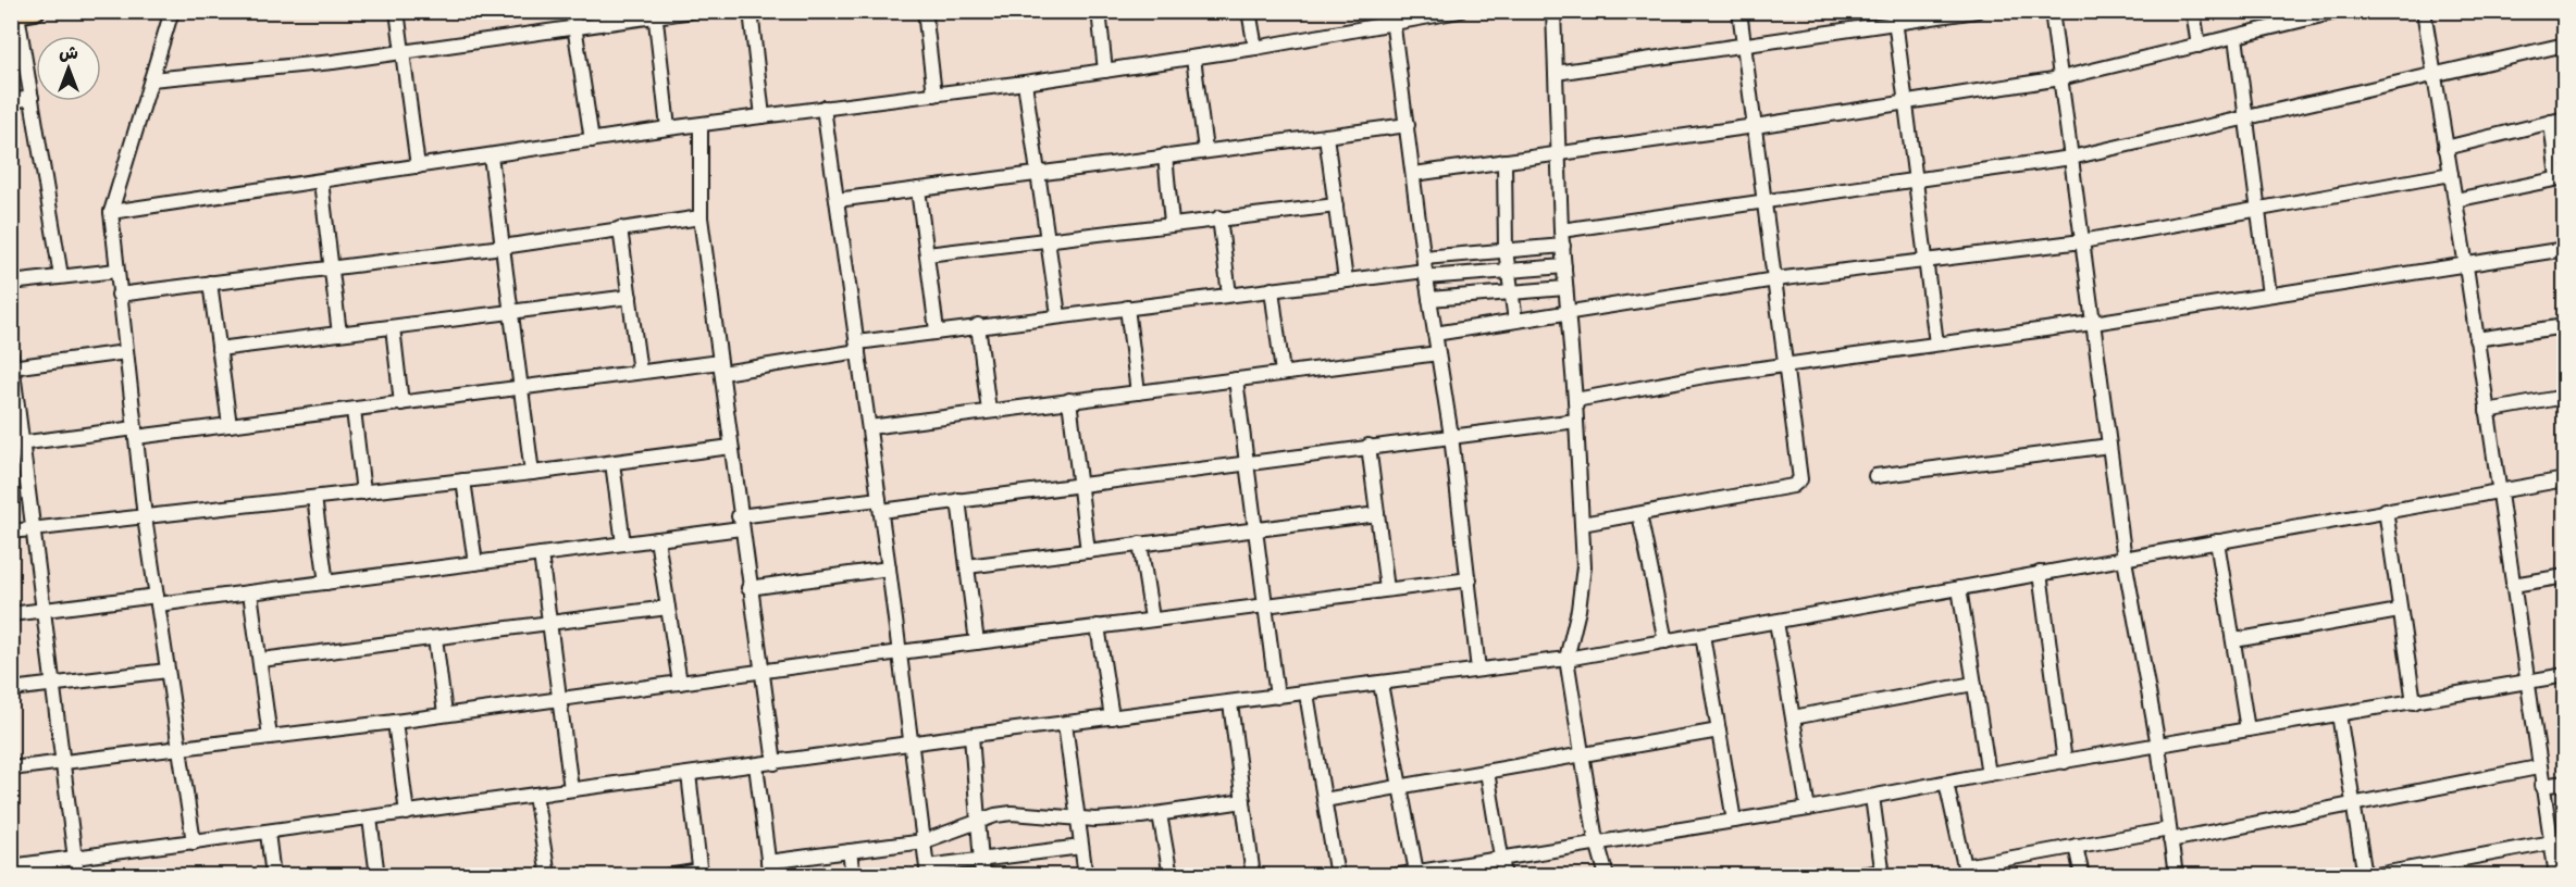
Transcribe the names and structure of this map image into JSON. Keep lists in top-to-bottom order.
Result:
{
  "north": "top"
}
